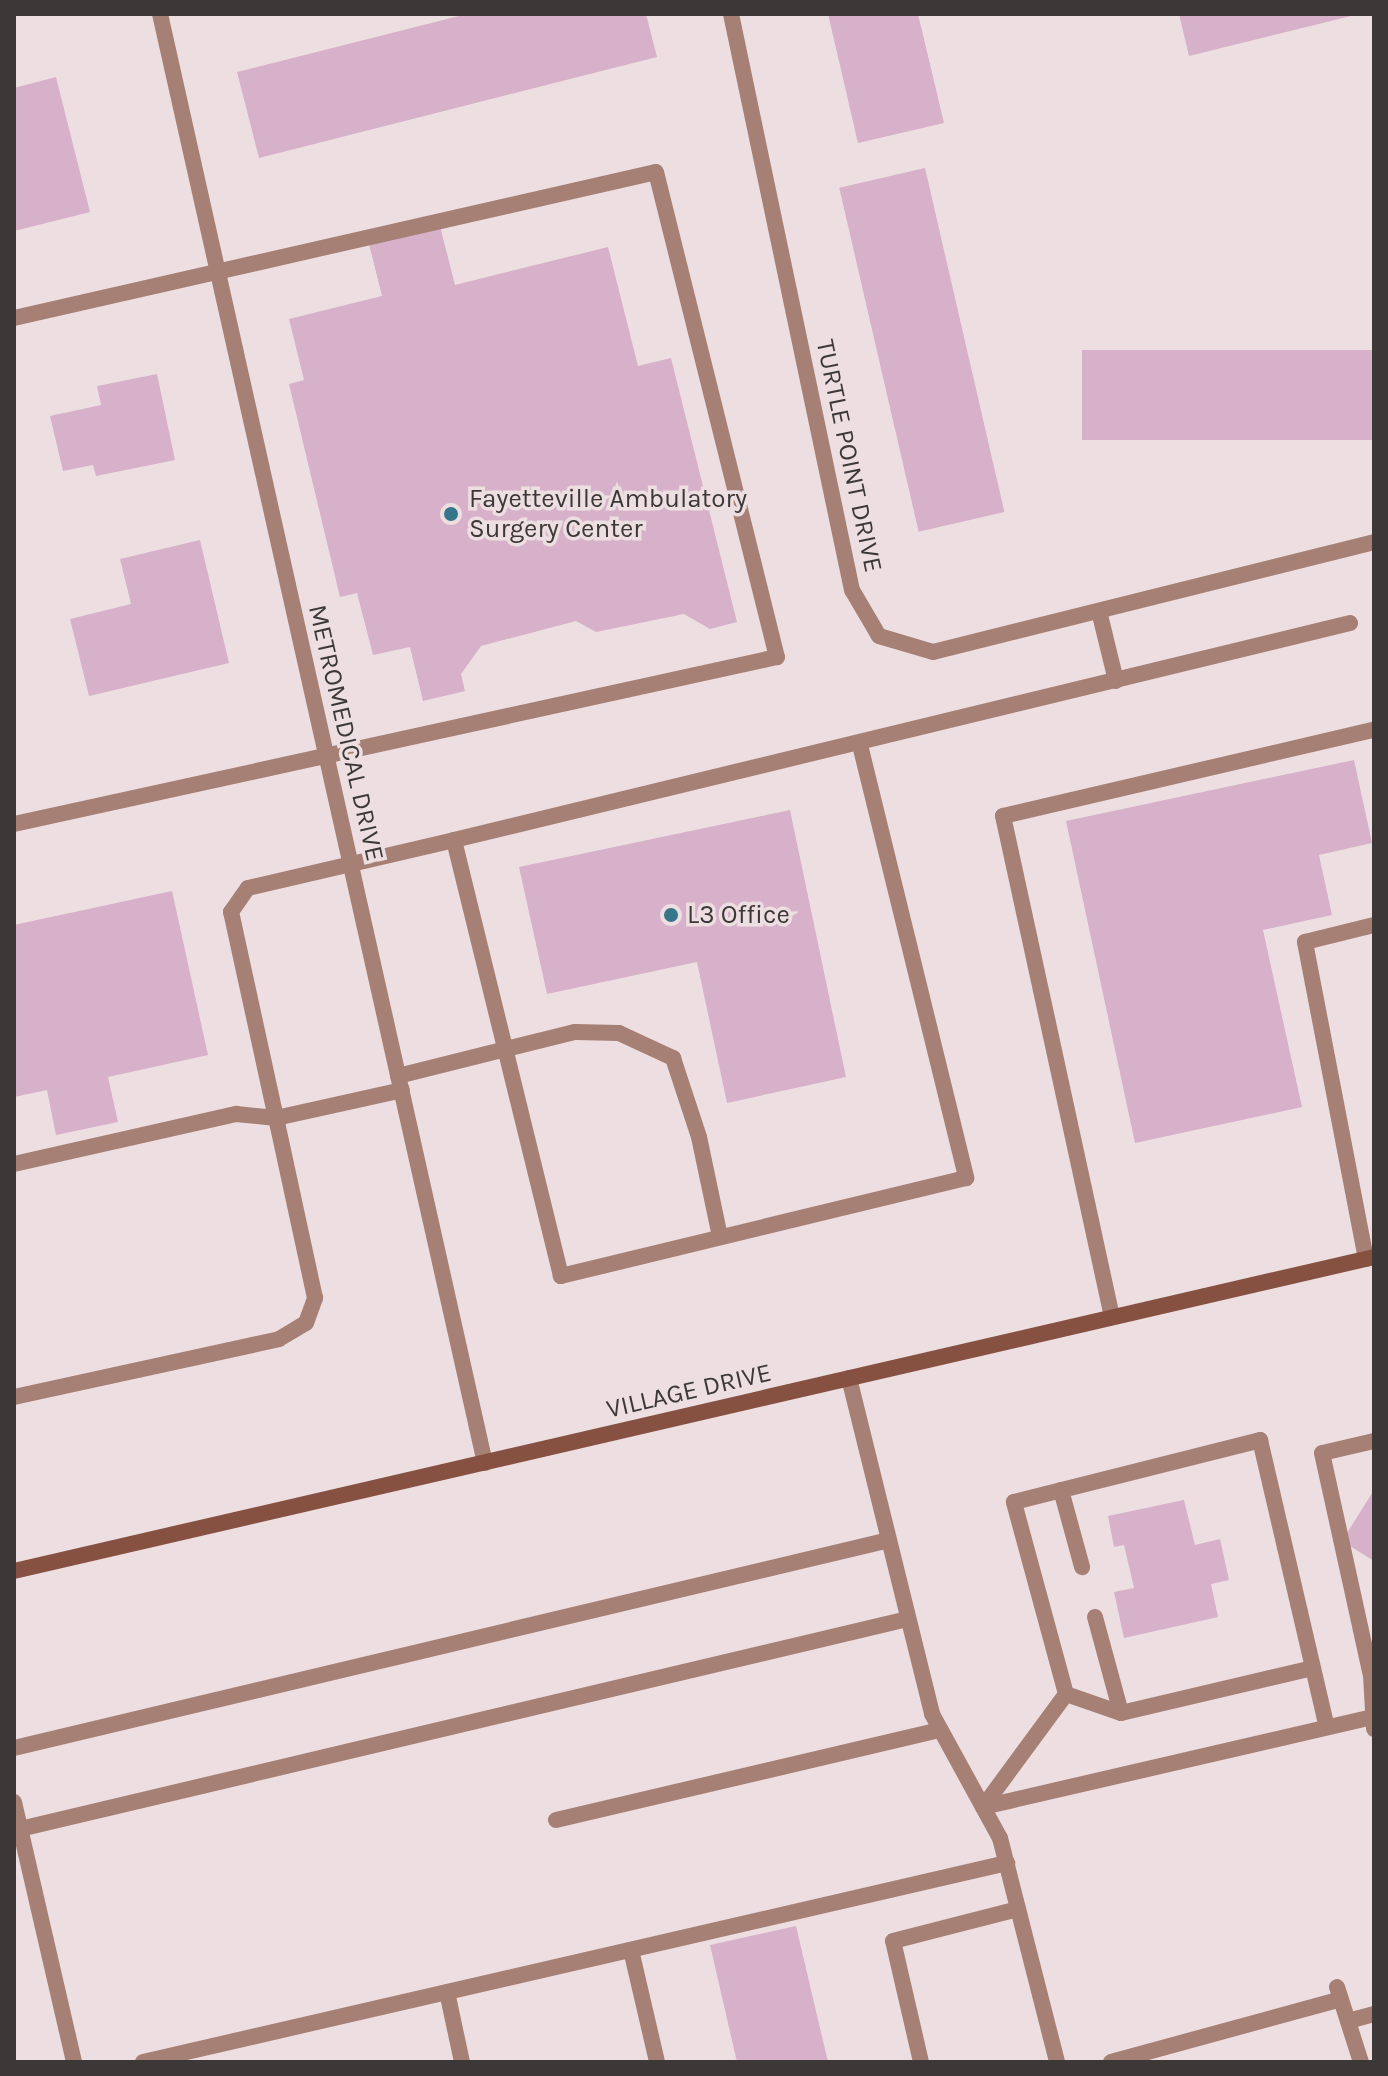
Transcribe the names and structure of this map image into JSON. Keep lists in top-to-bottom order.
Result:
{
  "streets": {
    "main road": ["VILLAGE DRIVE"],
    "street": ["TURTLE POINT DRIVE", "METROMEDICAL DRIVE"]
  },
  "crossings": [
    ["METROMEDICAL DRIVE", "VILLAGE DRIVE"]
  ],
  "places": ["Fayetteville Ambulatory Surgery Center", "L3 Office"]
}
